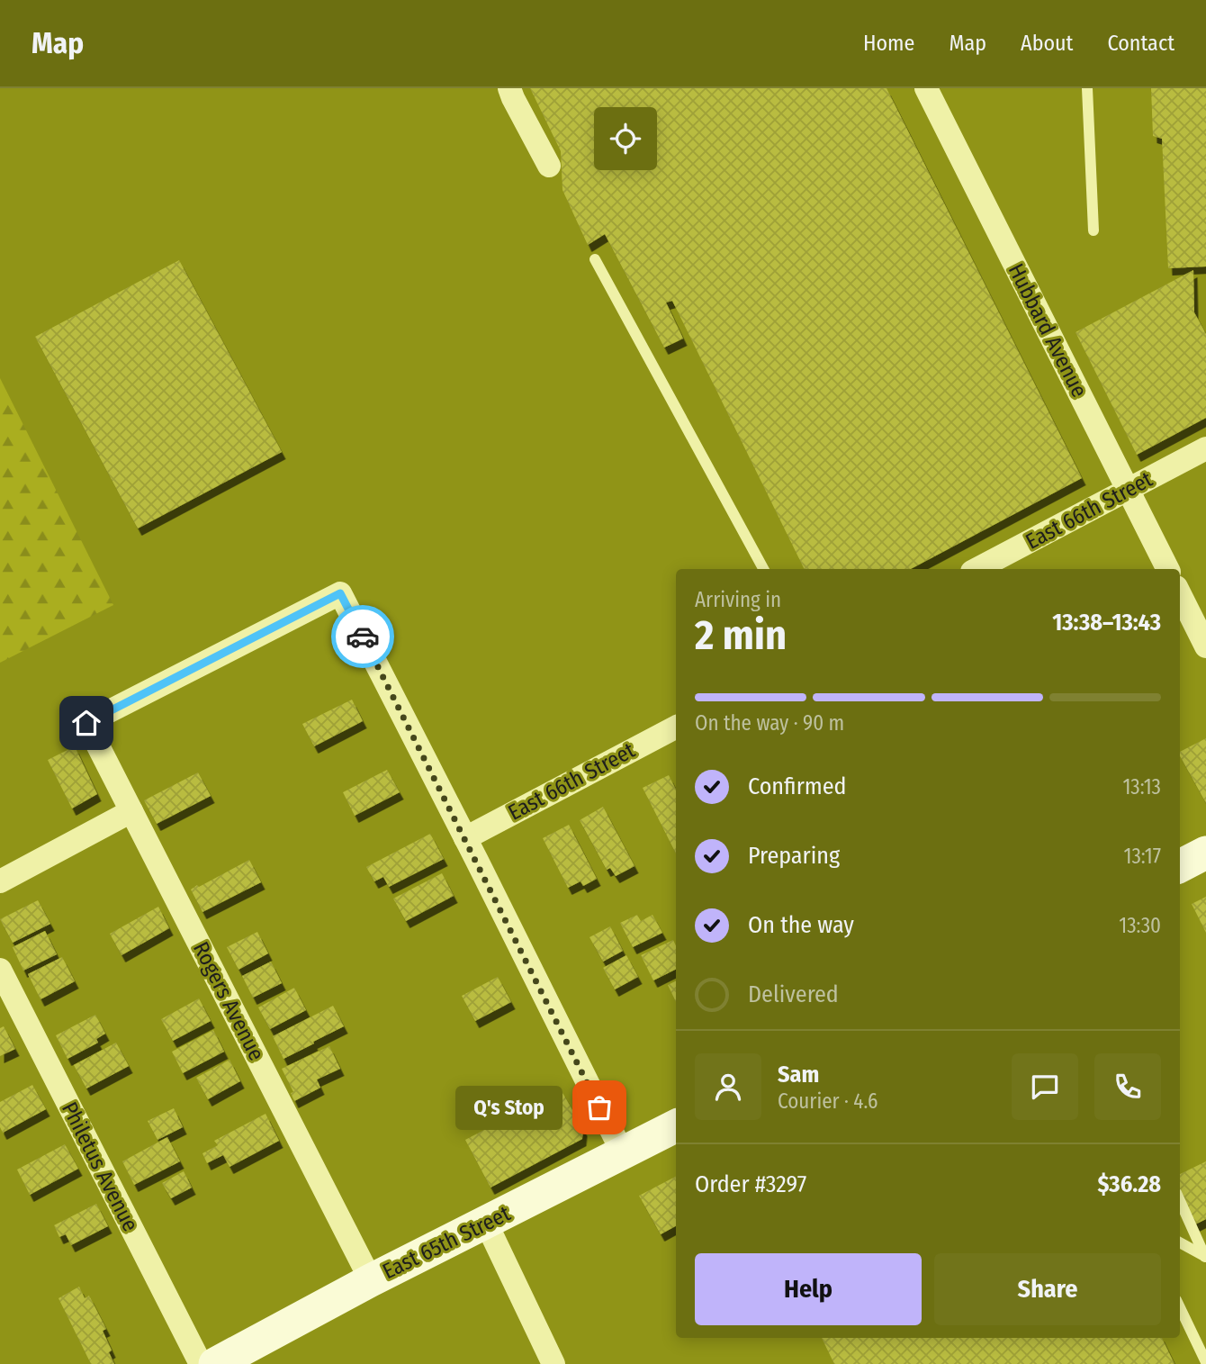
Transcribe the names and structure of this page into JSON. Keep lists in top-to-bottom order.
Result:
{
  "streets": {
    "street": [
      "Hubbard Avenue",
      "East 66th Street",
      "Rogers Avenue",
      "Philetus Avenue",
      "East 65th Street"
    ]
  },
  "crossings": [
    ["Hubbard Avenue", "East 66th Street"],
    ["East 66th Street", "Rogers Avenue"],
    ["Rogers Avenue", "East 65th Street"]
  ],
  "places": ["Q's Stop"],
  "page": {
    "header": "Map",
    "nav": [
      "Home",
      "Map",
      "About",
      "Contact"
    ],
    "heading": ["2 min", "Arriving in", "13:38–13:43"],
    "panel": [
      "Sam",
      "Courier · 4.6",
      "Order #3297",
      "$36.28"
    ],
    "bar": "On the way · 90 m",
    "list": [
      ["Confirmed", "13:13"],
      ["Preparing", "13:17"],
      ["On the way", "13:30"],
      "Delivered"
    ],
    "bubble": "Q's Stop",
    "buttons": ["Help", "Share"]
  }
}
